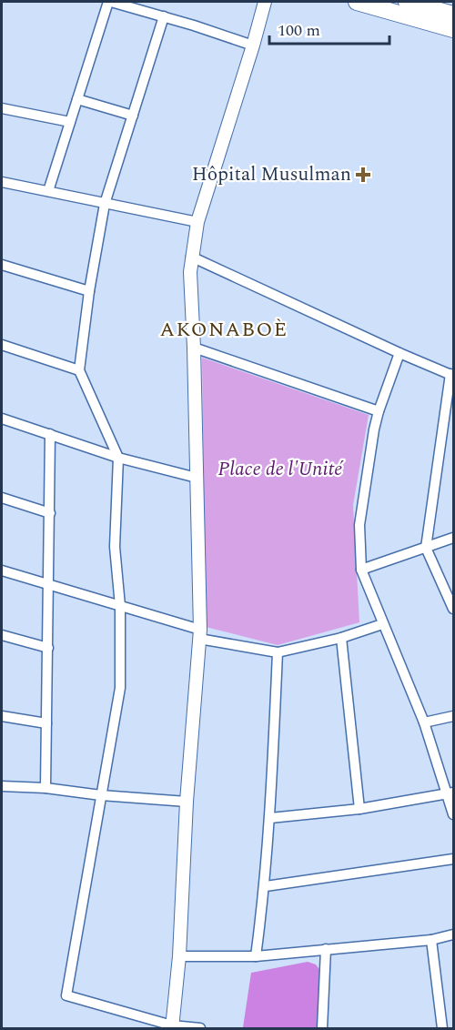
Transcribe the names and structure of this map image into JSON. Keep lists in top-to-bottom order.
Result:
{
  "districts": ["AKONABOÈ"],
  "parks": ["Place de l'Unité"],
  "places": {
    "health": ["Hôpital Musulman"]
  },
  "scale_bar": "100 m"
}
